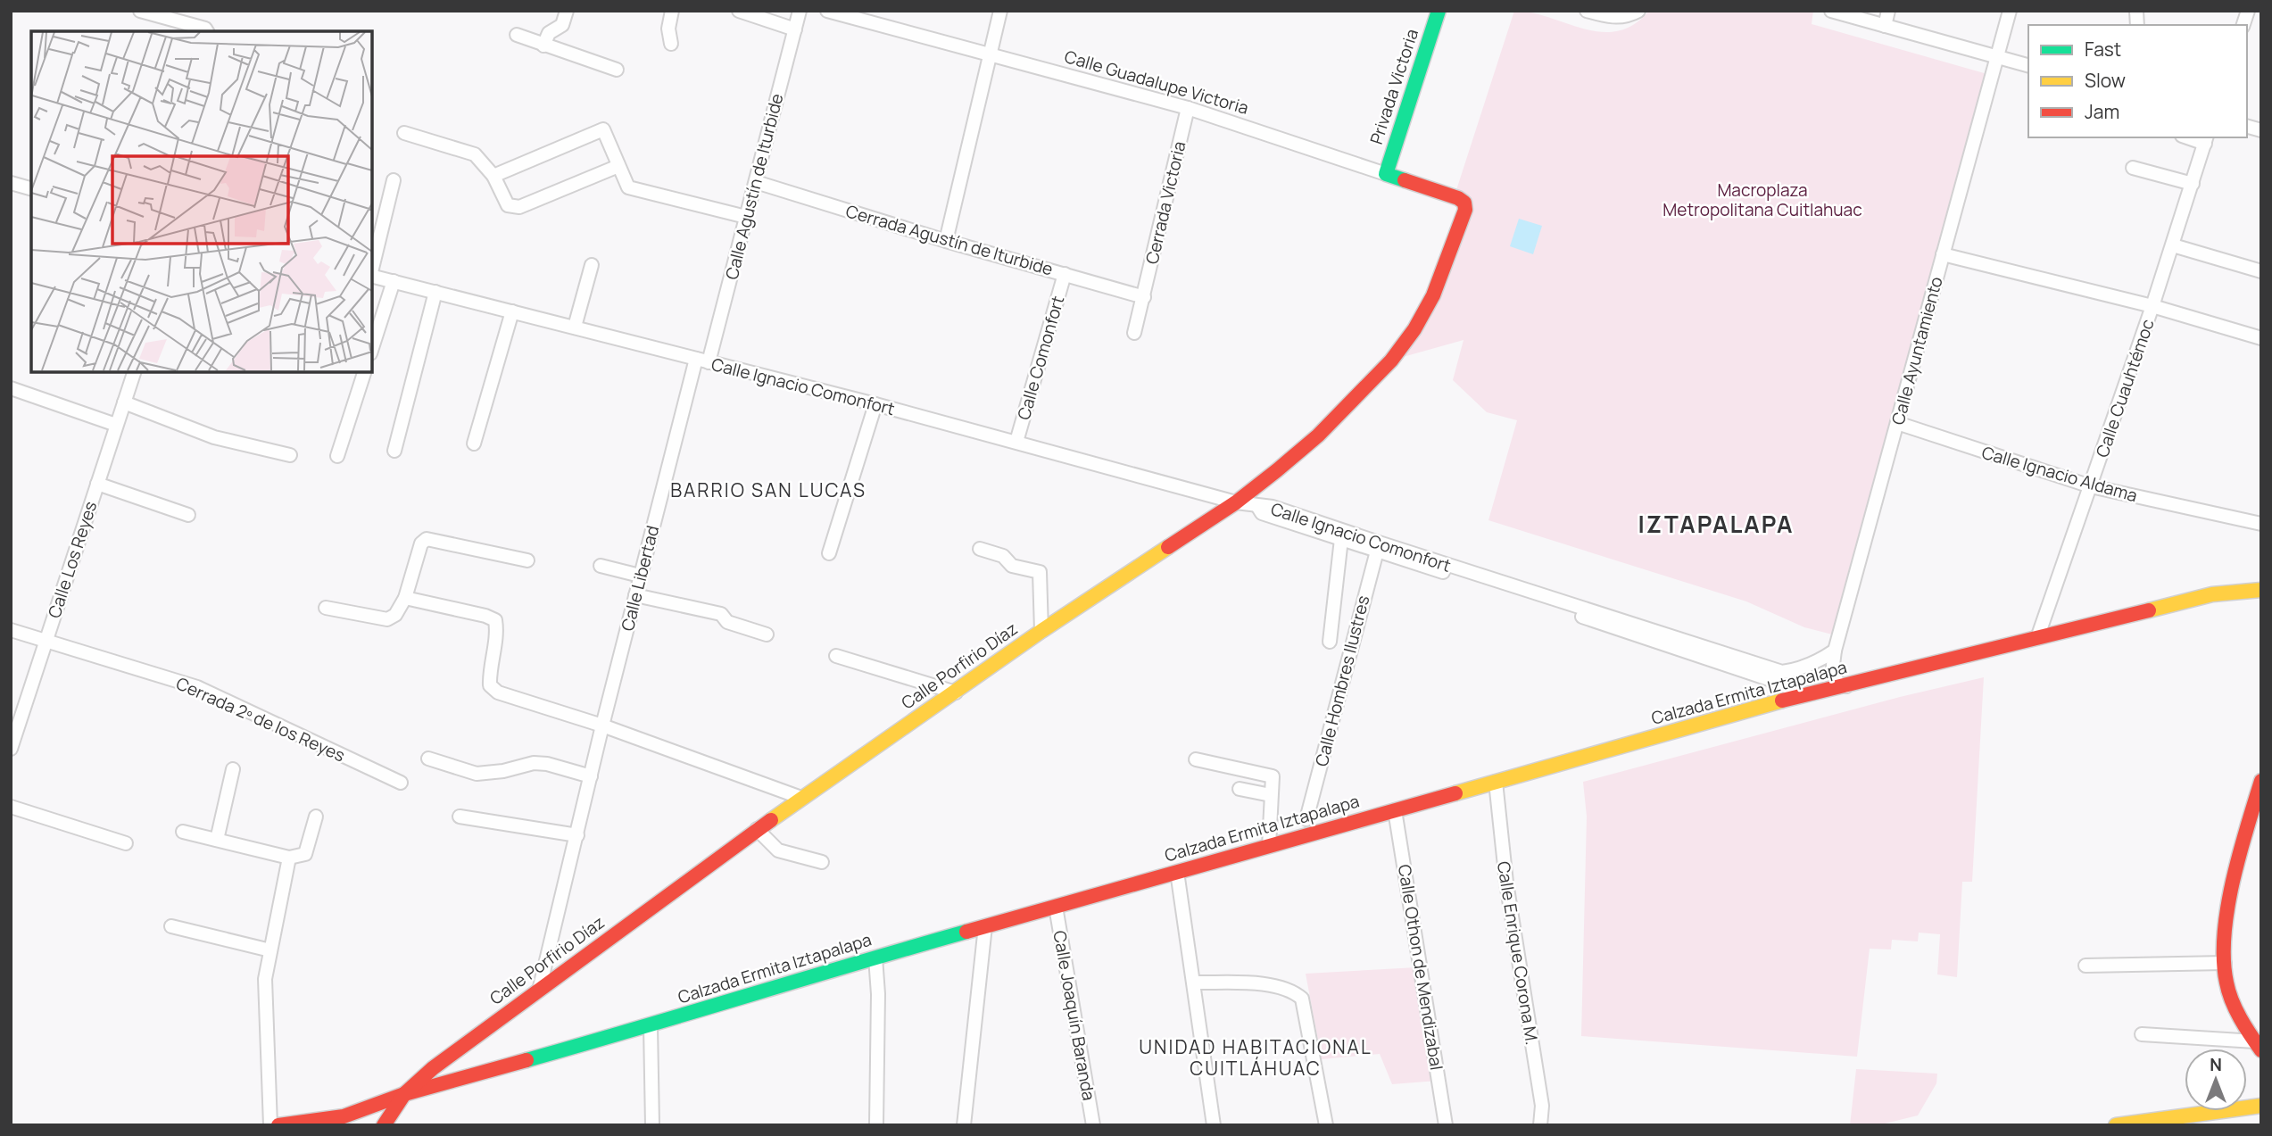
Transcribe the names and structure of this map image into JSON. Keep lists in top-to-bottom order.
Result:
{
  "streets": {
    "main road": [
      "Calle Guadalupe Victoria",
      "Privada Victoria",
      "Calle Porfirio Díaz",
      "Calzada Ermita Iztapalapa"
    ],
    "street": [
      "Calle Agustín de Iturbide",
      "Cerrada Victoria",
      "Cerrada Agustín de Iturbide",
      "Calle Ayuntamiento",
      "Calle Comonfort",
      "Calle Ignacio Comonfort",
      "Calle Cuauhtémoc",
      "Calle Ignacio Aldama",
      "Calle Los Reyes",
      "Calle Libertad",
      "Calle Hombres Ilustres",
      "Cerrada 2º de los Reyes",
      "Calle Enrique Corona M.",
      "Calle Othon de Mendizabal",
      "Calle Joaquín Baranda"
    ]
  },
  "crossings": [
    ["Calle Guadalupe Victoria", "Privada Victoria"],
    ["Calle Guadalupe Victoria", "Cerrada Victoria"],
    ["Calle Guadalupe Victoria", "Calle Porfirio Díaz"],
    ["Calle Agustín de Iturbide", "Cerrada Agustín de Iturbide"],
    ["Calle Agustín de Iturbide", "Calle Ignacio Comonfort"],
    ["Calle Agustín de Iturbide", "Calle Libertad"],
    ["Cerrada Victoria", "Cerrada Agustín de Iturbide"],
    ["Cerrada Agustín de Iturbide", "Calle Comonfort"],
    ["Calle Ayuntamiento", "Calle Ignacio Comonfort"],
    ["Calle Ayuntamiento", "Calle Ignacio Aldama"],
    ["Calle Ayuntamiento", "Calzada Ermita Iztapalapa"],
    ["Calle Comonfort", "Calle Ignacio Comonfort"],
    ["Calle Ignacio Comonfort", "Calle Libertad"],
    ["Calle Ignacio Comonfort", "Calle Porfirio Díaz"],
    ["Calle Ignacio Comonfort", "Calle Hombres Ilustres"],
    ["Calle Ignacio Comonfort", "Calzada Ermita Iztapalapa"],
    ["Calle Cuauhtémoc", "Calle Ignacio Aldama"],
    ["Calle Cuauhtémoc", "Calzada Ermita Iztapalapa"],
    ["Calle Los Reyes", "Cerrada 2º de los Reyes"],
    ["Calle Libertad", "Calle Porfirio Díaz"],
    ["Calle Porfirio Díaz", "Calzada Ermita Iztapalapa"],
    ["Calzada Ermita Iztapalapa", "Calle Enrique Corona M."],
    ["Calzada Ermita Iztapalapa", "Calle Othon de Mendizabal"],
    ["Calzada Ermita Iztapalapa", "Calle Joaquín Baranda"]
  ],
  "districts": ["BARRIO SAN LUCAS", "IZTAPALAPA", "UNIDAD HABITACIONAL CUITLÁHUAC"],
  "parks": ["Macroplaza Metropolitana Cuitlahuac"],
  "legend": ["Fast", "Slow", "Jam"],
  "north": "top"
}
